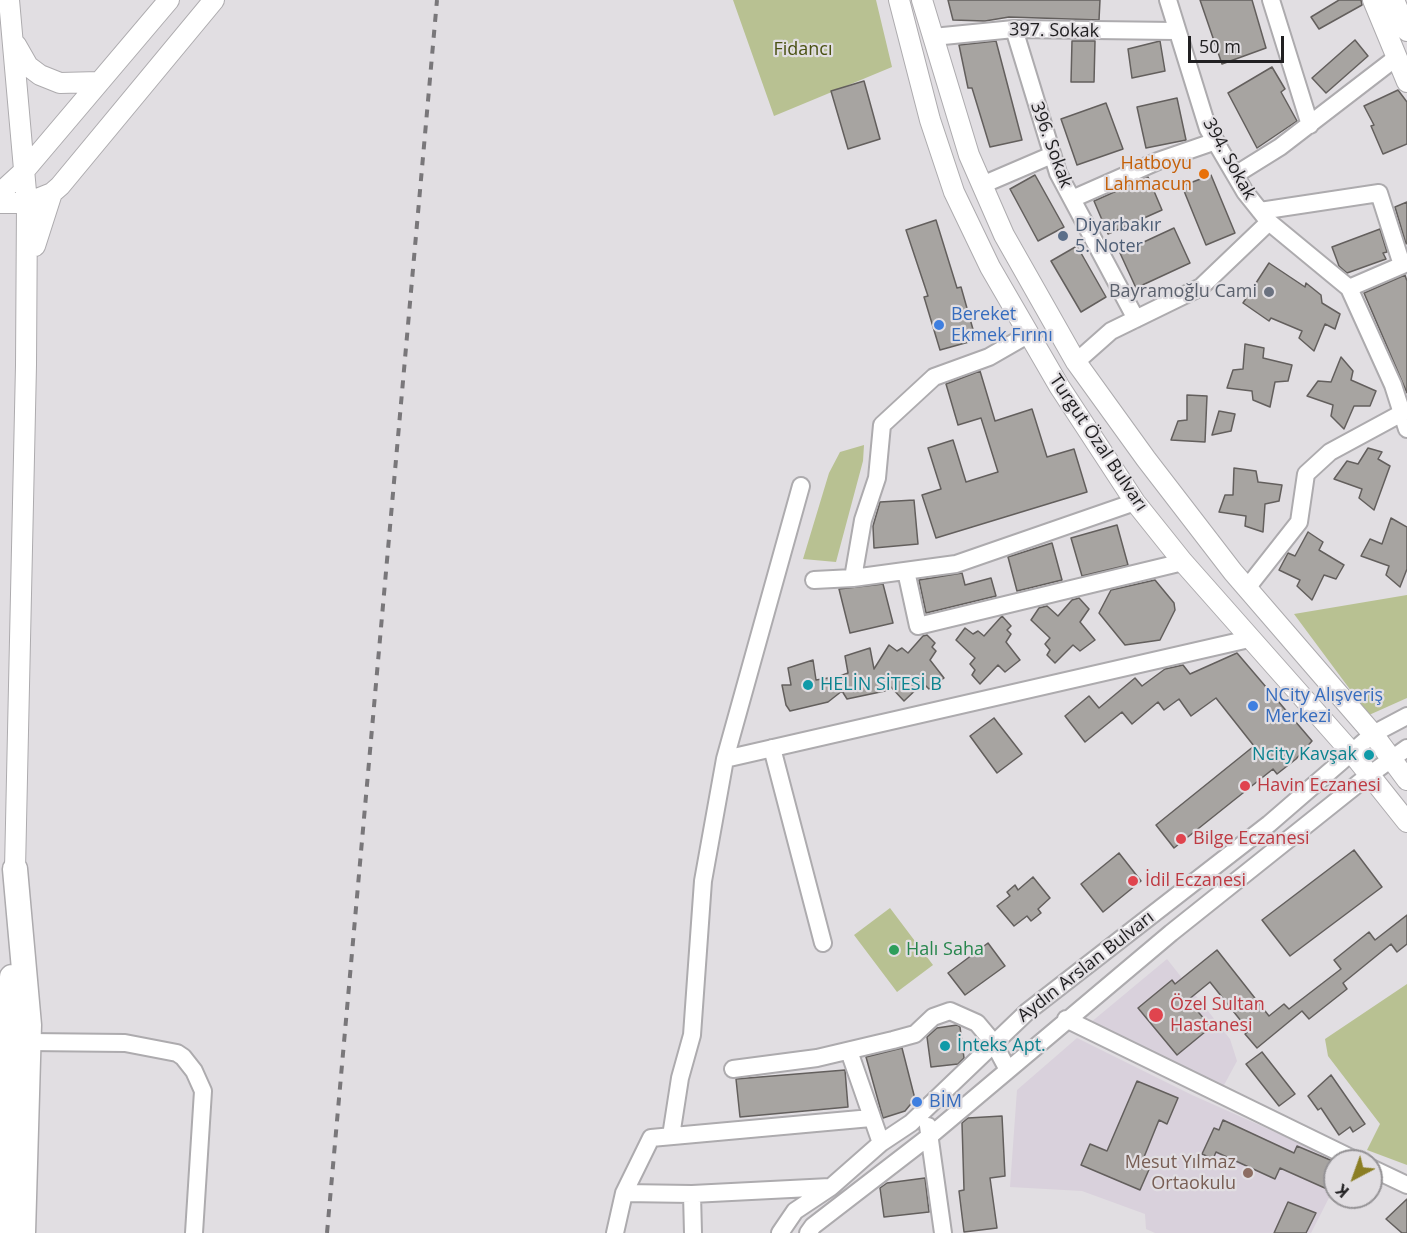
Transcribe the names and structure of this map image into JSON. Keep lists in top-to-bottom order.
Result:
{
  "streets": {
    "main road": ["Turgut Özal Bulvarı"],
    "street": [
      "397. Sokak",
      "396. Sokak",
      "394. Sokak",
      "Aydın Arslan Bulvarı"
    ]
  },
  "crossings": [
    ["397. Sokak", "396. Sokak"],
    ["397. Sokak", "394. Sokak"],
    ["397. Sokak", "Turgut Özal Bulvarı"],
    ["Turgut Özal Bulvarı", "Aydın Arslan Bulvarı"]
  ],
  "parks": ["Fidancı"],
  "places": [
    "Hatboyu Lahmacun",
    "Diyarbakır 5. Noter",
    "Bayramoğlu Cami",
    "Bereket Ekmek Fırını",
    "HELİN SİTESİ B",
    "NCity Alışveriş Merkezi",
    "Ncity Kavşak",
    "Havin Eczanesi",
    "Bilge Eczanesi",
    "İdil Eczanesi",
    "Halı Saha",
    "Özel Sultan Hastanesi",
    "İnteks Apt.",
    "BİM",
    "Mesut Yılmaz Ortaokulu"
  ],
  "scale_bar": "50 m",
  "north": "bottom left"
}
